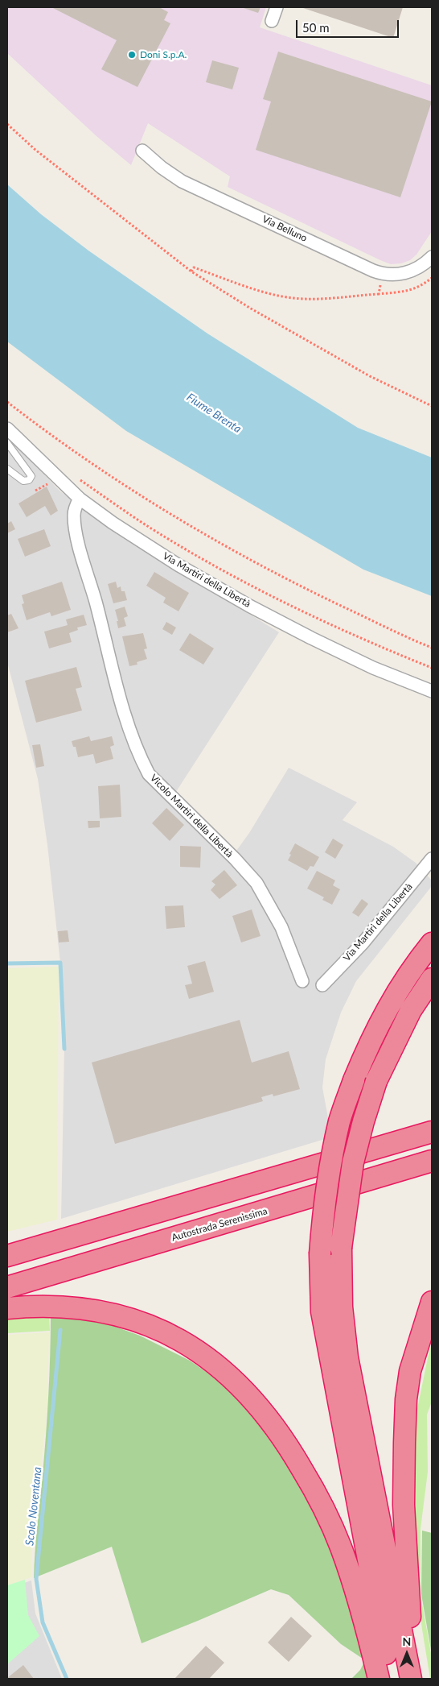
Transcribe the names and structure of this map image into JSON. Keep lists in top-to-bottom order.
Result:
{
  "streets": {
    "highway": ["Autostrada Serenissima"],
    "street": ["Via Belluno", "Via Martiri della Libertà", "Vicolo Martiri della Libertà"]
  },
  "crossings": [
    ["Via Martiri della Libertà", "Vicolo Martiri della Libertà"]
  ],
  "water": ["Fiume Brenta", "Scolo Noventana"],
  "places": ["Doni S.p.A."],
  "scale_bar": "50 m",
  "north": "top"
}
